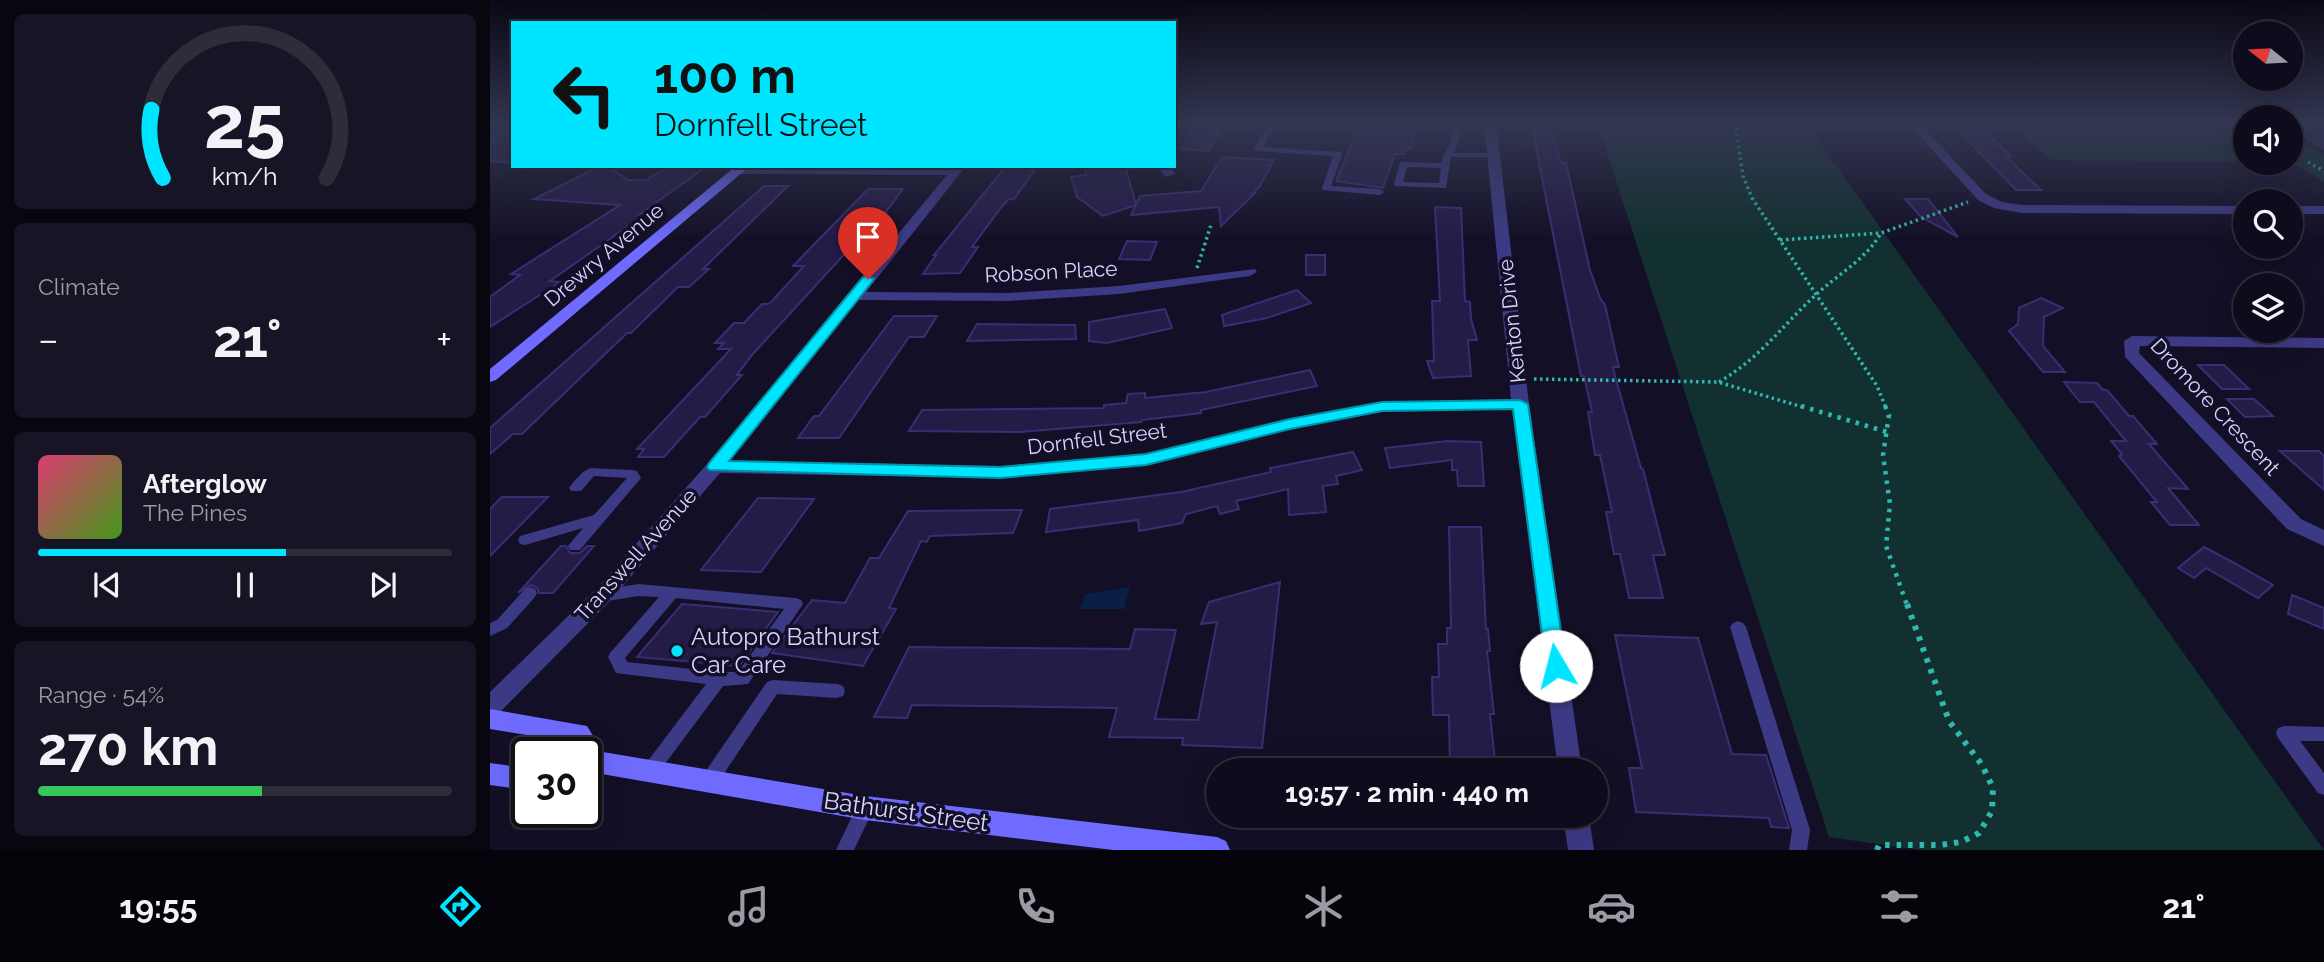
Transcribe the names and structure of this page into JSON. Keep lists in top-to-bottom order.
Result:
{
  "streets": {
    "main road": ["Drewry Avenue", "Bathurst Street"],
    "street": [
      "Robson Place",
      "Kenton Drive",
      "Dromore Crescent",
      "Dornfell Street",
      "Transwell Avenue"
    ]
  },
  "crossings": [
    ["Robson Place", "Transwell Avenue"],
    ["Kenton Drive", "Dornfell Street"],
    ["Dornfell Street", "Transwell Avenue"]
  ],
  "places": ["Autopro Bathurst Car Care"],
  "north": "left",
  "page": {
    "turn": ["100 m", "Dornfell Street"],
    "tile": [
      "Climate",
      ["Range · 54%", "270 km"]
    ],
    "heat": ["−", "21°", "+"],
    "song": ["Afterglow", "The Pines"],
    "limit": "30",
    "trip": "19:57 · 2 min · 440 m",
    "tabs": ["19:55", "21°"],
    "gauge": ["25", "km/h"]
  }
}
